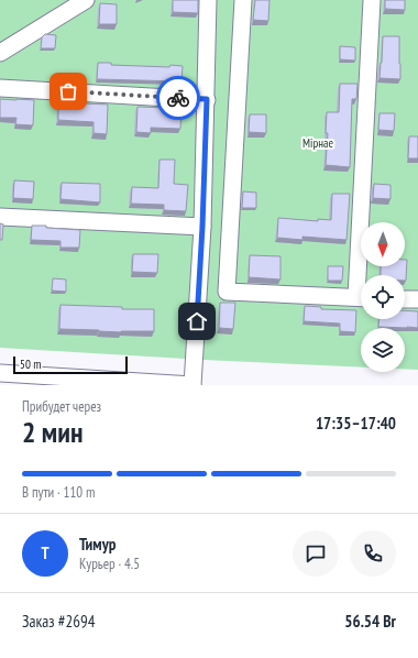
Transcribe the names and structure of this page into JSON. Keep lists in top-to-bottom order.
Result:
{
  "parks": ["Мірнае"],
  "scale_bar": "50 m",
  "north": "bottom",
  "page": {
    "scale": "50 m",
    "heading": ["2 мин", "Прибудет через", "17:35–17:40"],
    "panel": [
      "Тимур",
      "Курьер · 4.5",
      "Заказ #2694",
      "56.54 Br"
    ],
    "bar": "В пути · 110 m",
    "round": "Т"
  }
}
